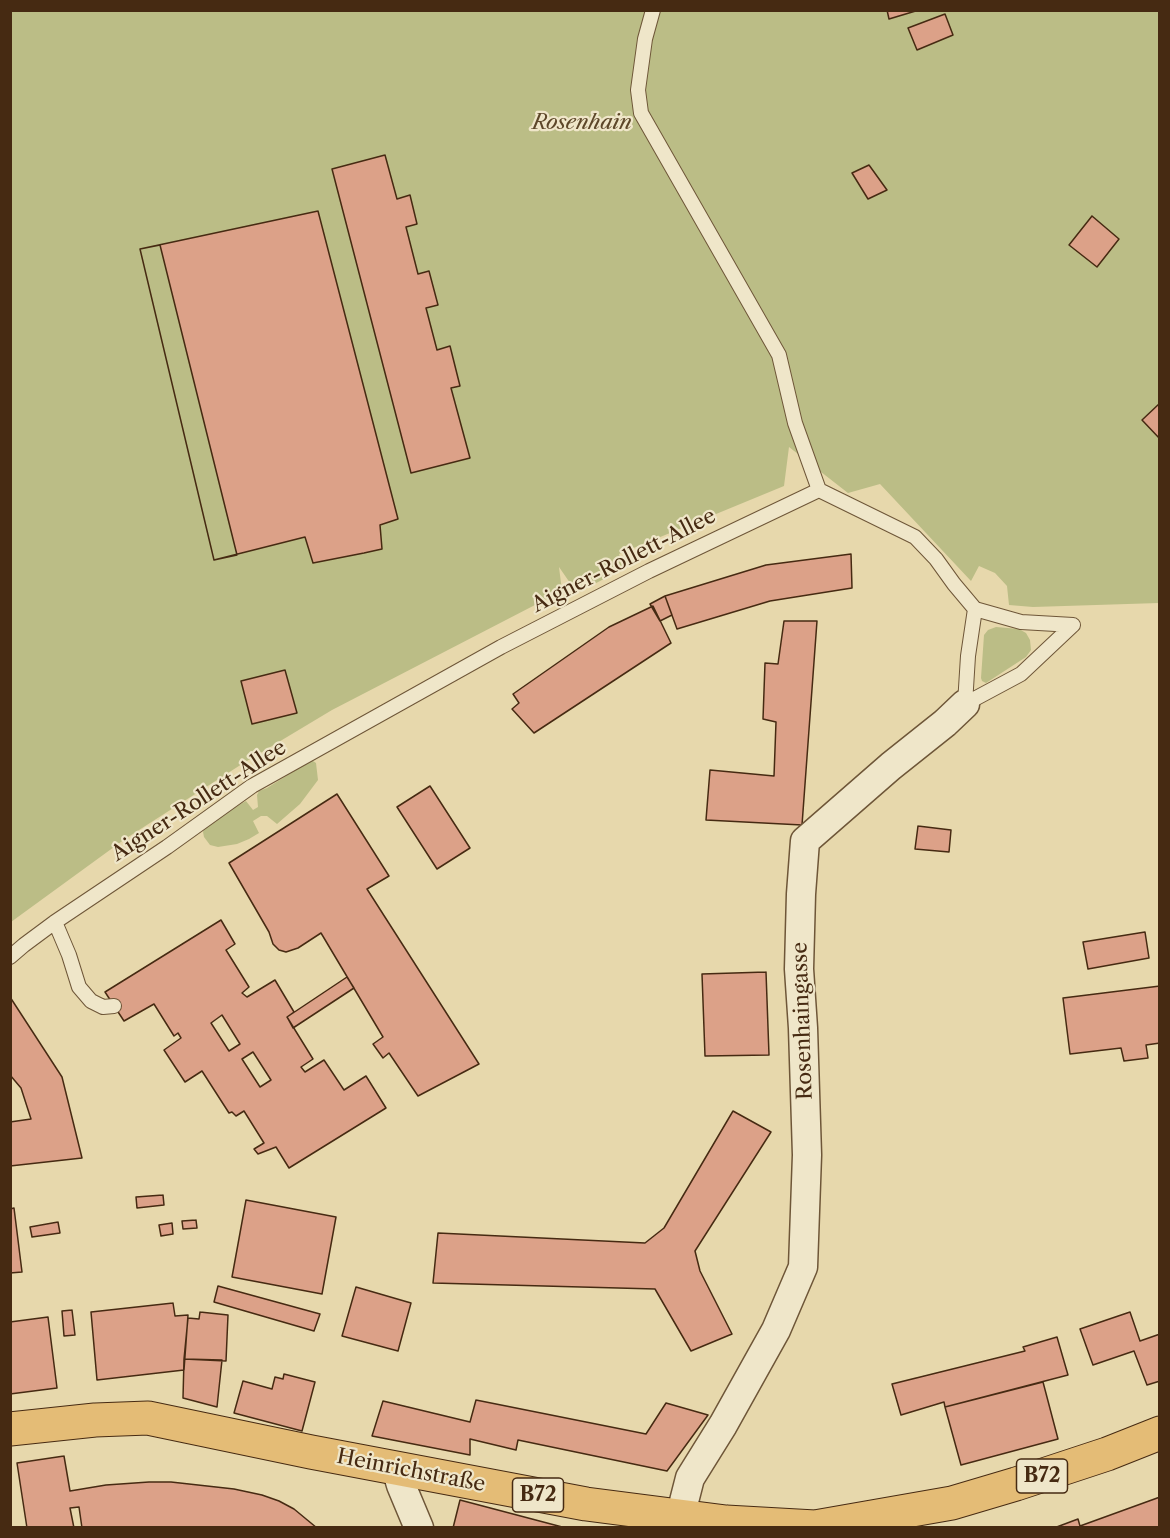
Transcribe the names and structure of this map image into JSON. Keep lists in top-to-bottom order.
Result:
{
  "streets": {
    "main road": ["Heinrichstraße", "B72"],
    "street": ["Rosenhaingasse"],
    "lane": ["Aigner-Rollett-Allee"]
  },
  "crossings": [
    ["Rosenhaingasse", "Heinrichstraße"]
  ],
  "parks": ["Rosenhain"]
}
